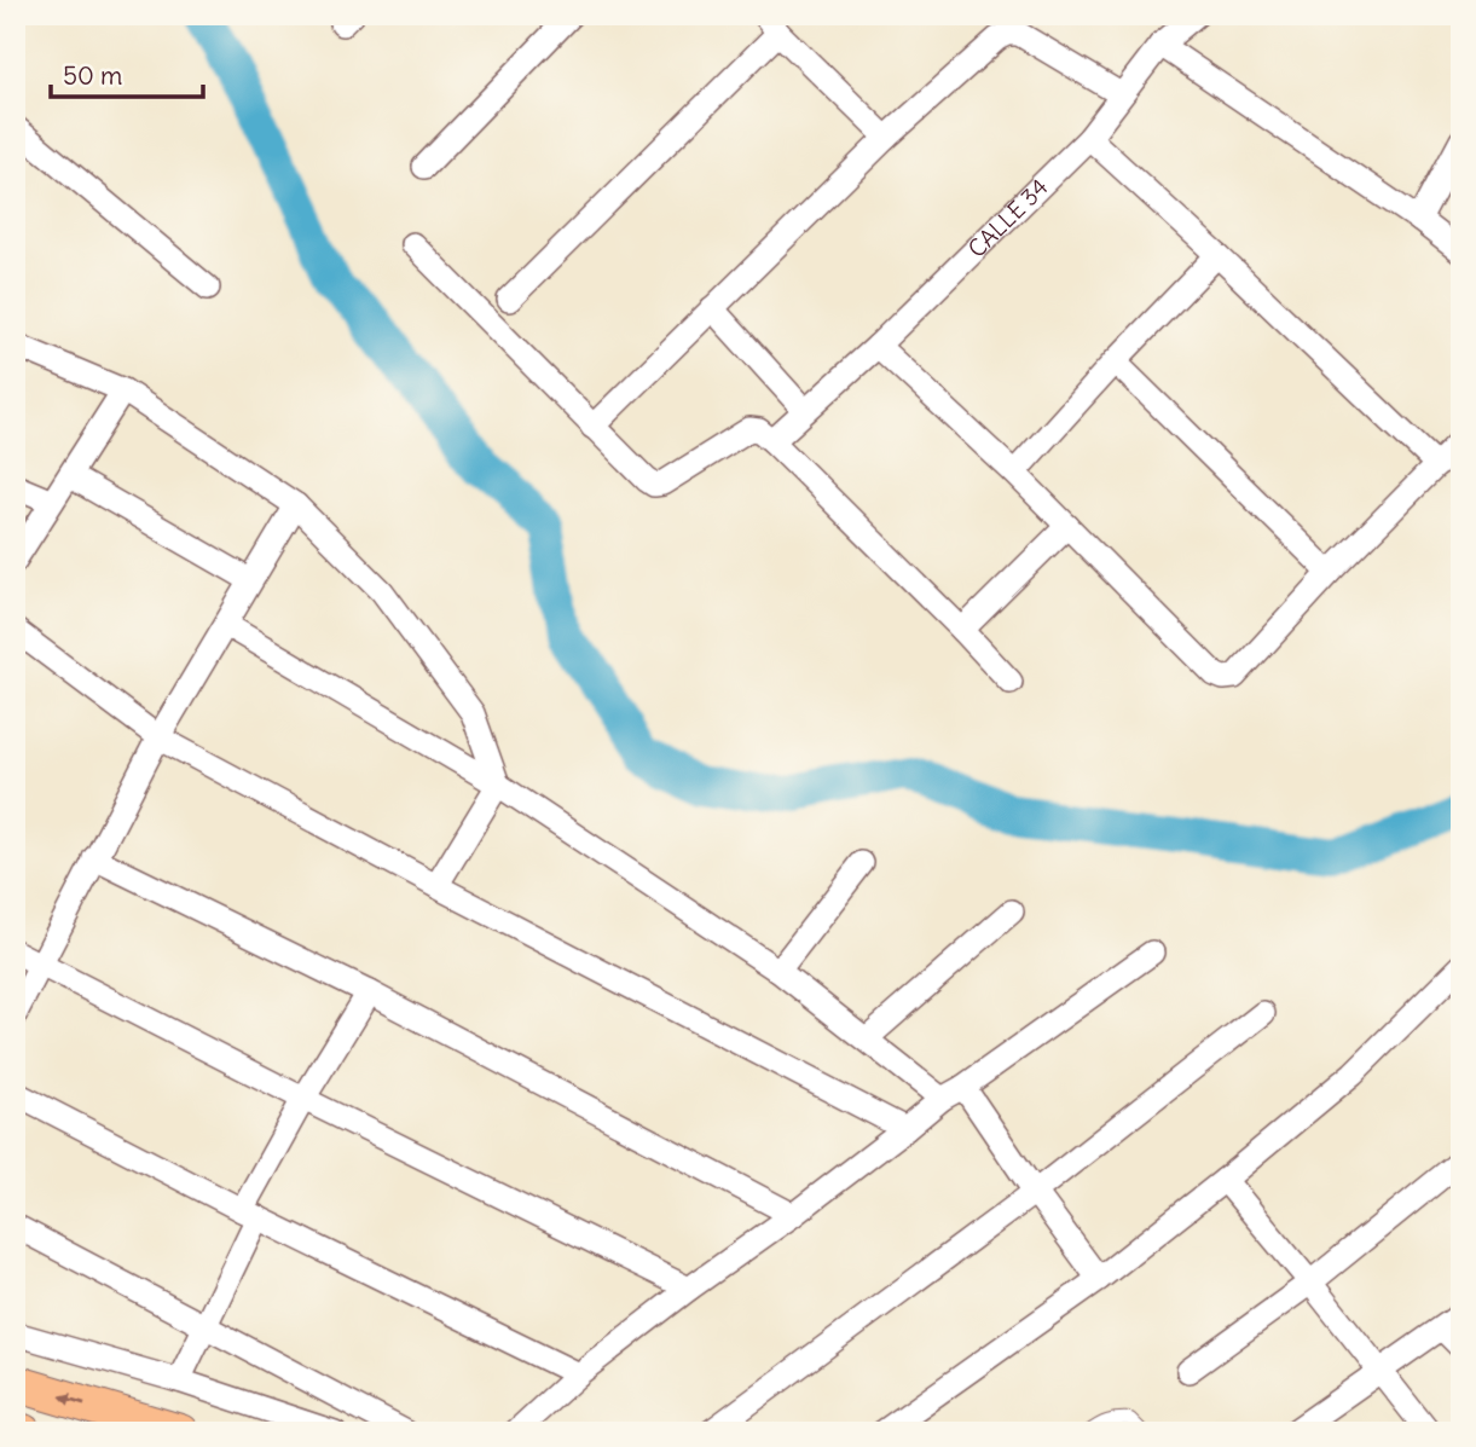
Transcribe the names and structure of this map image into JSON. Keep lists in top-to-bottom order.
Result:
{
  "streets": {
    "street": ["CALLE 34"]
  },
  "scale_bar": "50 m"
}
